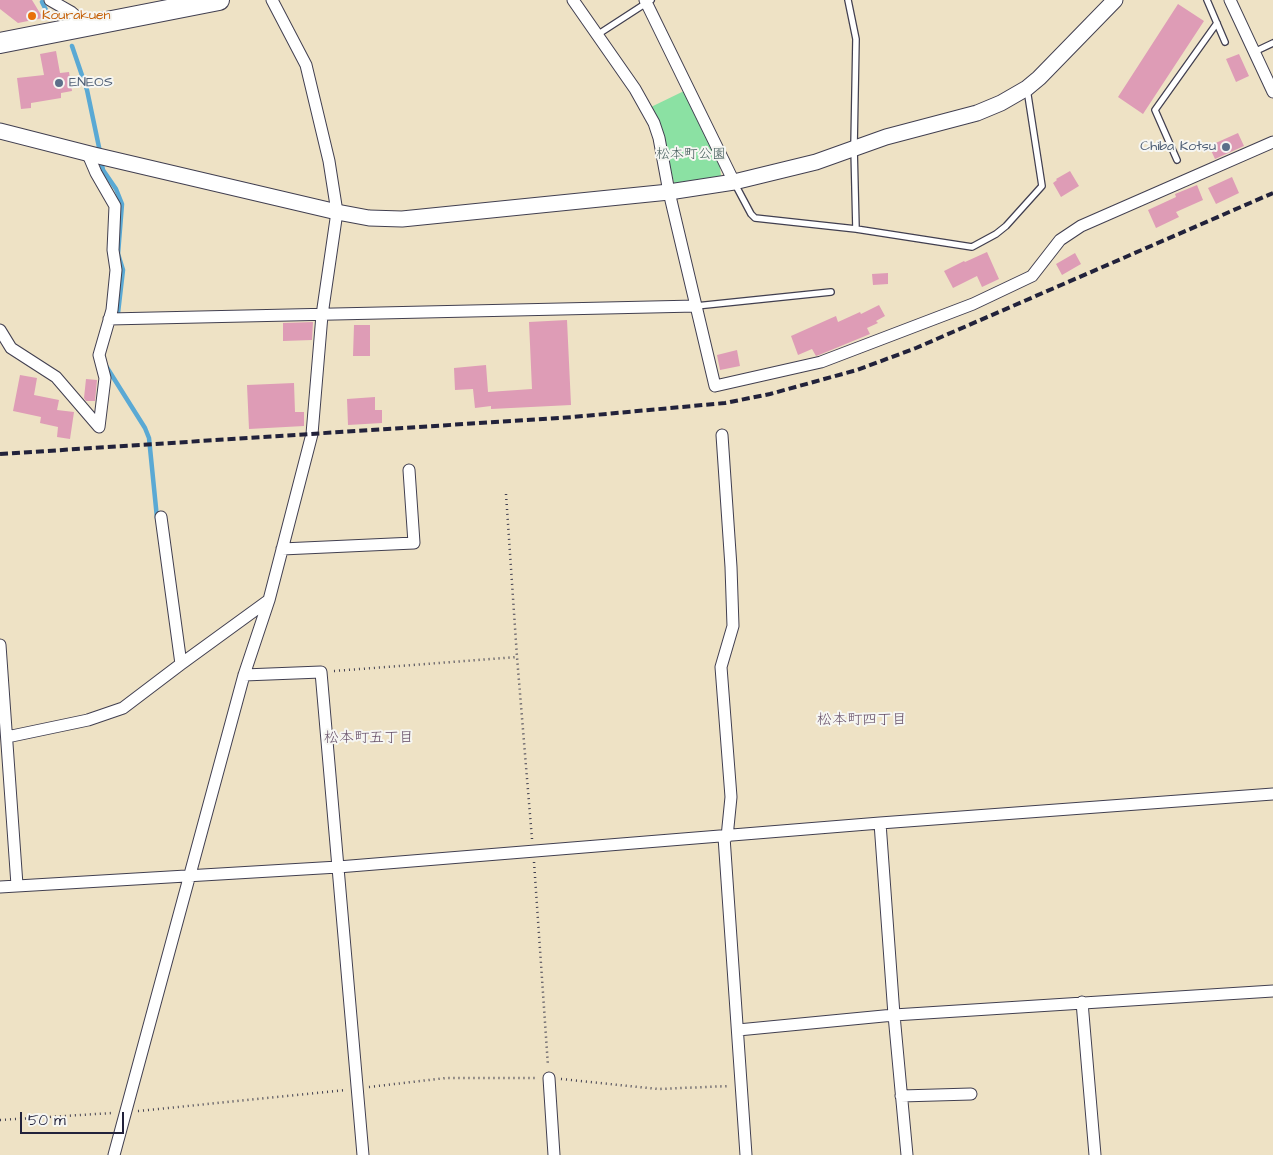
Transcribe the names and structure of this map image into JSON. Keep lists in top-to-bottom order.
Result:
{
  "districts": ["松本町四丁目", "松本町五丁目"],
  "parks": ["松本町公園"],
  "places": ["Kourakuen", "ENEOS", "Chiba Kotsu"],
  "scale_bar": "50 m"
}
